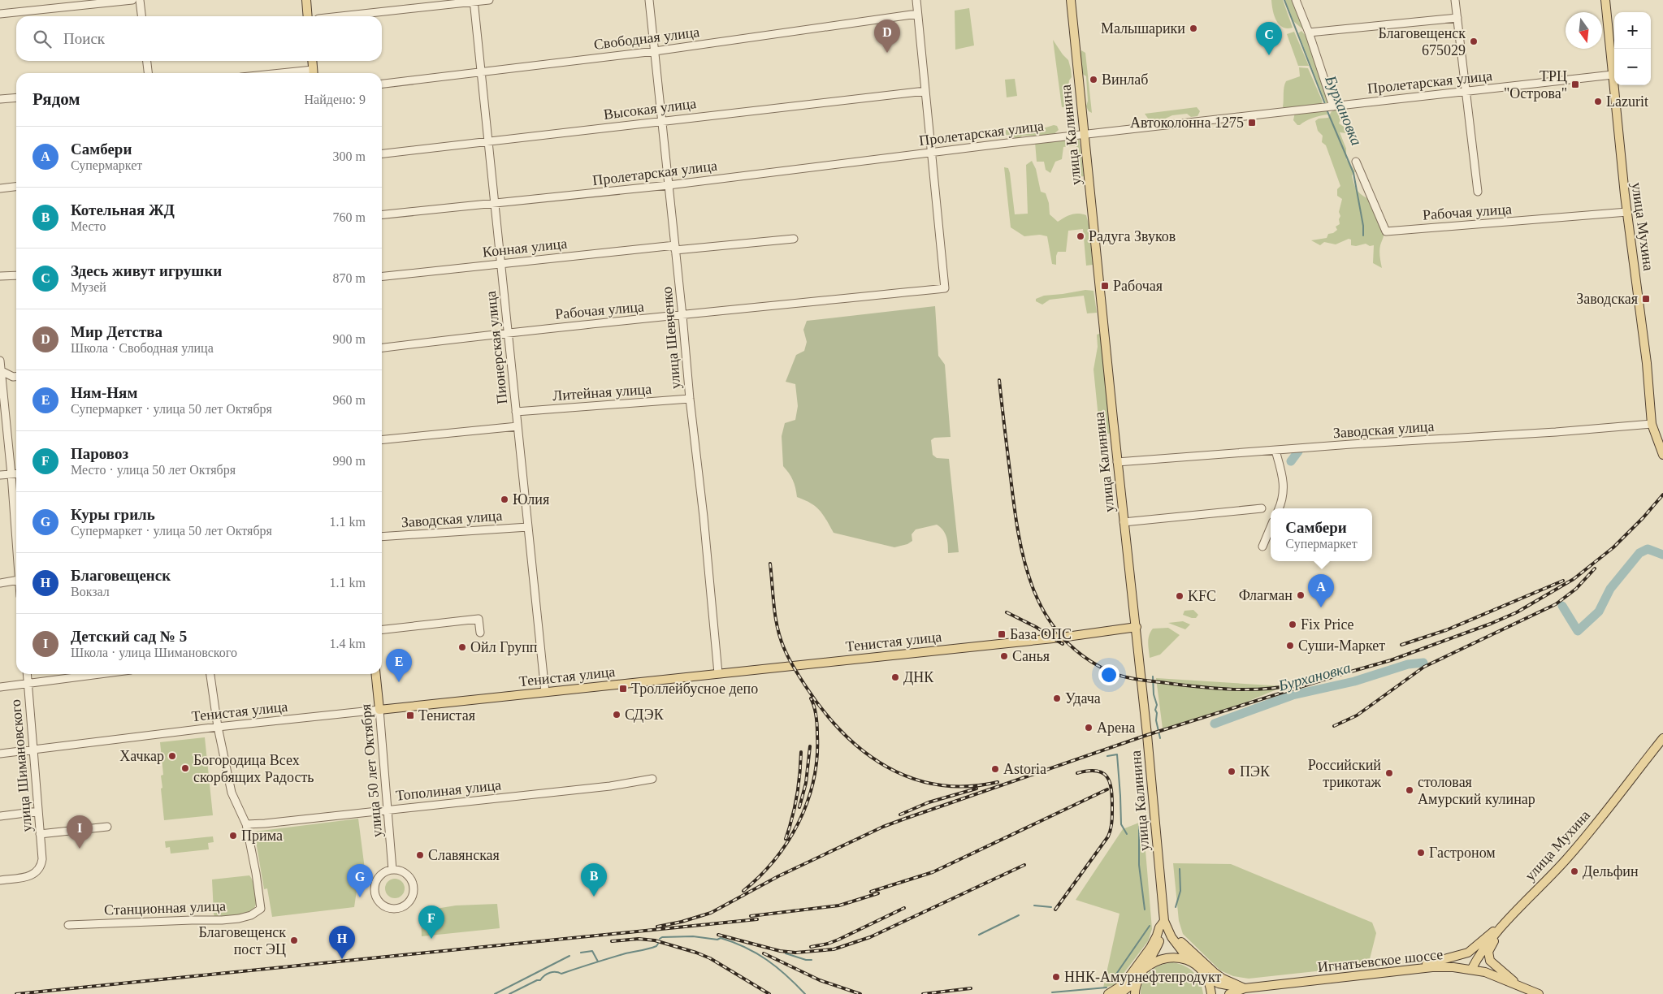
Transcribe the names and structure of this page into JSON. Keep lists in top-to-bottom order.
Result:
{
  "streets": {
    "main road": [
      "улица Калинина",
      "улица Мухина",
      "Тенистая улица",
      "улица 50 лет Октября",
      "Игнатьевское шоссе"
    ],
    "street": [
      "Свободная улица",
      "Пролетарская улица",
      "Высокая улица",
      "Рабочая улица",
      "Конная улица",
      "улица Шевченко",
      "Пионерская улица",
      "Литейная улица",
      "Заводская улица",
      "улица Шимановского",
      "Тополиная улица",
      "Станционная улица"
    ]
  },
  "crossings": [
    ["Свободная улица", "улица Шевченко"],
    ["Свободная улица", "Пионерская улица"],
    ["Пролетарская улица", "улица Калинина"],
    ["Пролетарская улица", "Рабочая улица"],
    ["Пролетарская улица", "улица Мухина"],
    ["Пролетарская улица", "улица Шевченко"],
    ["Пролетарская улица", "Пионерская улица"],
    ["Высокая улица", "улица Шевченко"],
    ["Высокая улица", "Пионерская улица"],
    ["улица Калинина", "Заводская улица"],
    ["улица Калинина", "Тенистая улица"],
    ["Рабочая улица", "улица Мухина"],
    ["Рабочая улица", "улица Шевченко"],
    ["Рабочая улица", "Пионерская улица"],
    ["улица Мухина", "Заводская улица"],
    ["улица Мухина", "Игнатьевское шоссе"],
    ["Конная улица", "улица Шевченко"],
    ["Конная улица", "Пионерская улица"],
    ["улица Шевченко", "Литейная улица"],
    ["улица Шевченко", "Тенистая улица"],
    ["Пионерская улица", "Литейная улица"],
    ["Пионерская улица", "Заводская улица"],
    ["Пионерская улица", "Тенистая улица"],
    ["Тенистая улица", "улица Шимановского"],
    ["Тенистая улица", "улица 50 лет Октября"],
    ["улица 50 лет Октября", "Тополиная улица"],
    ["Тополиная улица", "Станционная улица"]
  ],
  "water": ["Бурхановка"],
  "places": {
    "other": [
      "Малышарики",
      "Благовещенск 675029",
      "Винлаб",
      "Lazurit",
      "Радуга Звуков",
      "Юлия",
      "Флагман",
      "KFC",
      "Fix Price",
      "Суши-Маркет",
      "Ойл Групп",
      "Санья",
      "ДНК",
      "Удача",
      "СДЭК",
      "Арена",
      "Хачкар",
      "Богородица Всех скорбящих Радость",
      "Astoria",
      "ПЭК",
      "Российский трикотаж",
      "столовая Амурский кулинар",
      "Прима",
      "Гастроном",
      "Славянская",
      "Дельфин",
      "Благовещенск пост ЭЦ",
      "ННК-Амурнефтепродукт"
    ],
    "transit": [
      "ТРЦ \"Острова\"",
      "Автоколонна 1275",
      "Рабочая",
      "Заводская",
      "База ОПС",
      "Троллейбусное депо",
      "Тенистая"
    ]
  },
  "north": "bottom",
  "page": {
    "map_buttons": ["+", "−"],
    "search": "Поиск",
    "pins": [
      "D",
      "C",
      "A",
      "E",
      "I",
      "B",
      "G",
      "F",
      "H"
    ],
    "heading": ["Рядом", "Найдено: 9"],
    "list": [
      {
        "mark": "A",
        "name": "Самбери",
        "note": "Супермаркет",
        "value": "300 m"
      },
      {
        "mark": "B",
        "name": "Котельная ЖД",
        "note": "Место",
        "value": "760 m"
      },
      {
        "mark": "C",
        "name": "Здесь живут игрушки",
        "note": "Музей",
        "value": "870 m"
      },
      {
        "mark": "D",
        "name": "Мир Детства",
        "note": "Школа · Свободная улица",
        "value": "900 m"
      },
      {
        "mark": "E",
        "name": "Ням-Ням",
        "note": "Супермаркет · улица 50 лет Октября",
        "value": "960 m"
      },
      {
        "mark": "F",
        "name": "Паровоз",
        "note": "Место · улица 50 лет Октября",
        "value": "990 m"
      },
      {
        "mark": "G",
        "name": "Куры гриль",
        "note": "Супермаркет · улица 50 лет Октября",
        "value": "1.1 km"
      },
      {
        "mark": "H",
        "name": "Благовещенск",
        "note": "Вокзал",
        "value": "1.1 km"
      },
      {
        "mark": "I",
        "name": "Детский сад № 5",
        "note": "Школа · улица Шимановского",
        "value": "1.4 km"
      }
    ],
    "popup": ["Самбери", "Супермаркет"]
  }
}
